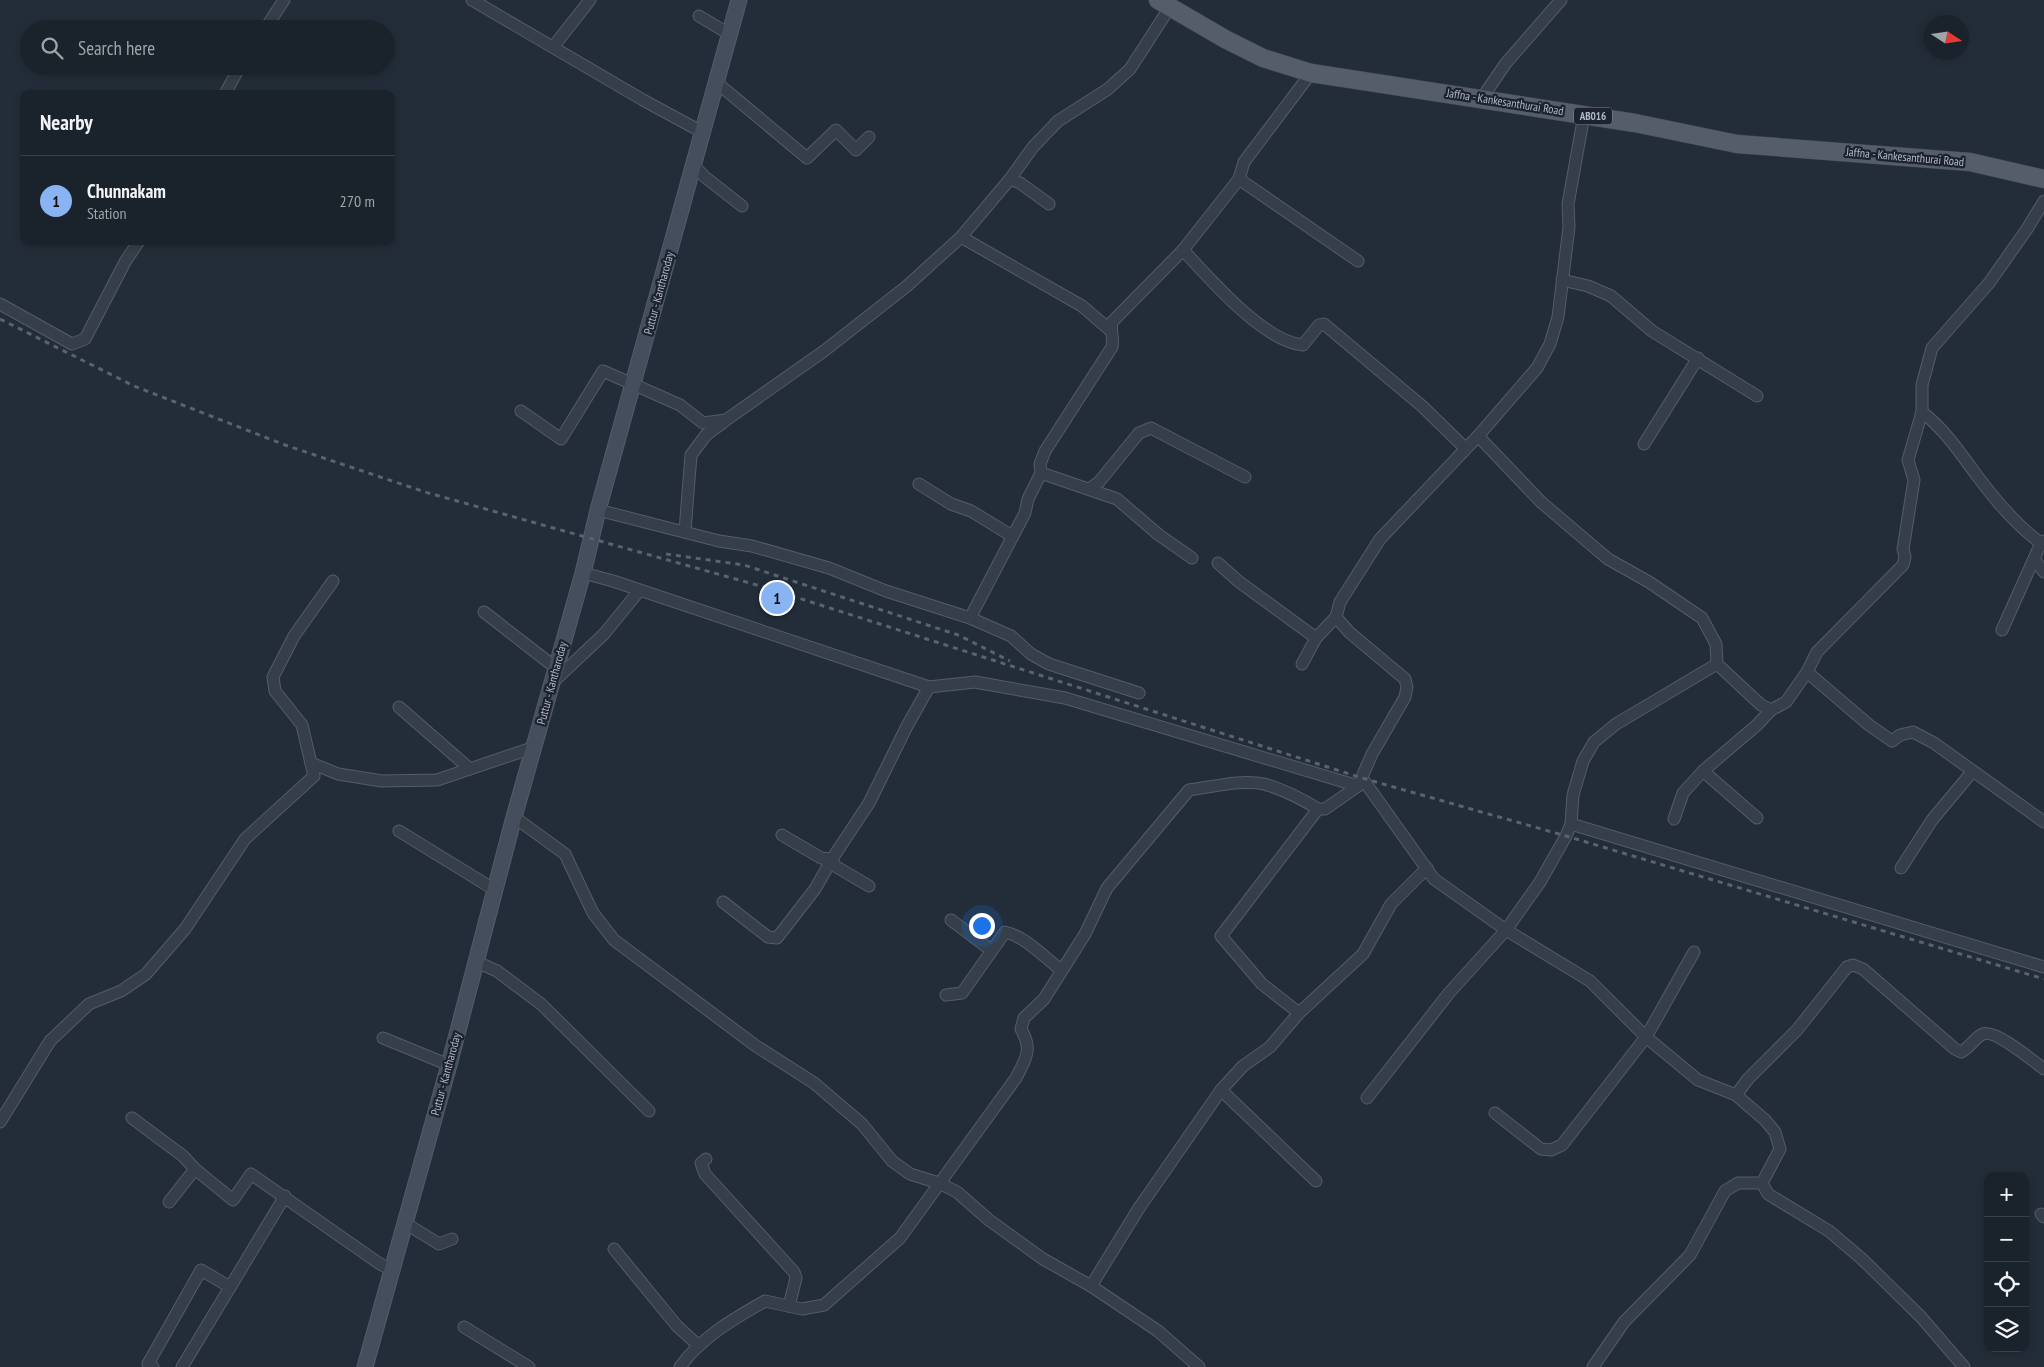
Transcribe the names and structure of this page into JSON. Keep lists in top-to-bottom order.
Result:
{
  "streets": {
    "main road": ["Jaffna - Kankesanthurai Road", "AB016", "Puttur - Kantharoday"]
  },
  "north": "right",
  "page": {
    "search": "Search here",
    "heading": "Nearby",
    "list": [
      {
        "mark": "1",
        "name": "Chunnakam",
        "note": "Station",
        "value": "270 m"
      }
    ],
    "pins": "1",
    "map_buttons": ["+", "−"]
  }
}
